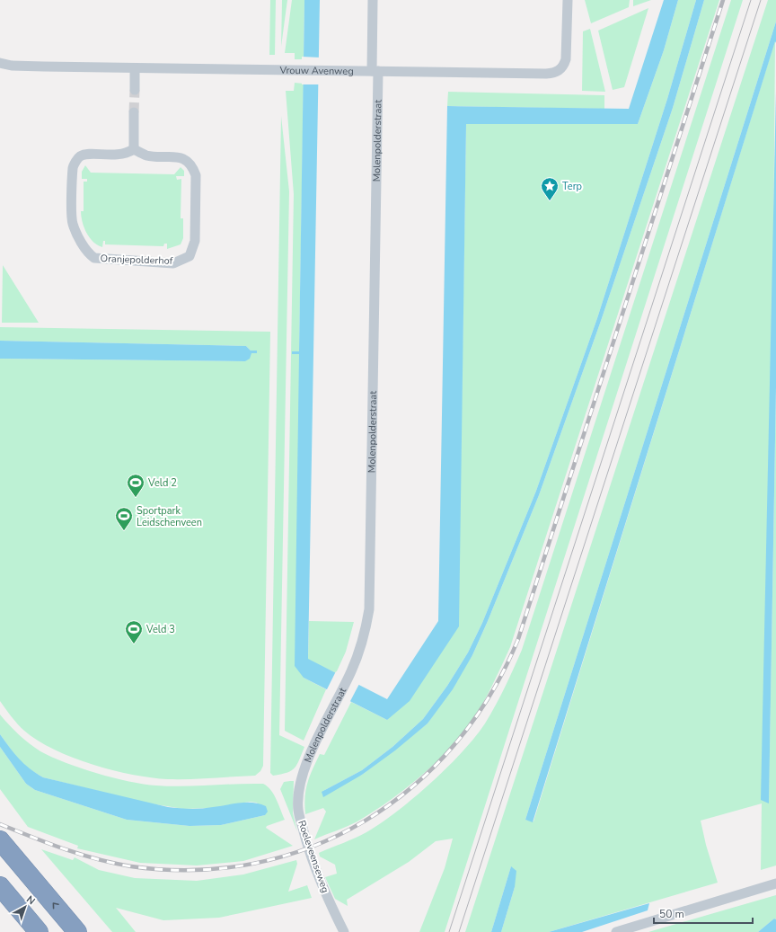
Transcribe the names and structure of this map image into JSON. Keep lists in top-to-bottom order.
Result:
{
  "streets": {
    "street": [
      "Vrouw Avenweg",
      "Molenpolderstraat",
      "Oranjepolderhof",
      "Roeleveenseweg"
    ]
  },
  "crossings": [
    ["Vrouw Avenweg", "Molenpolderstraat"],
    ["Molenpolderstraat", "Roeleveenseweg"]
  ],
  "places": {
    "place": ["Terp"],
    "sports": ["Veld 2", "Sportpark Leidschenveen", "Veld 3"]
  },
  "scale_bar": "50 m",
  "north": "top right"
}
